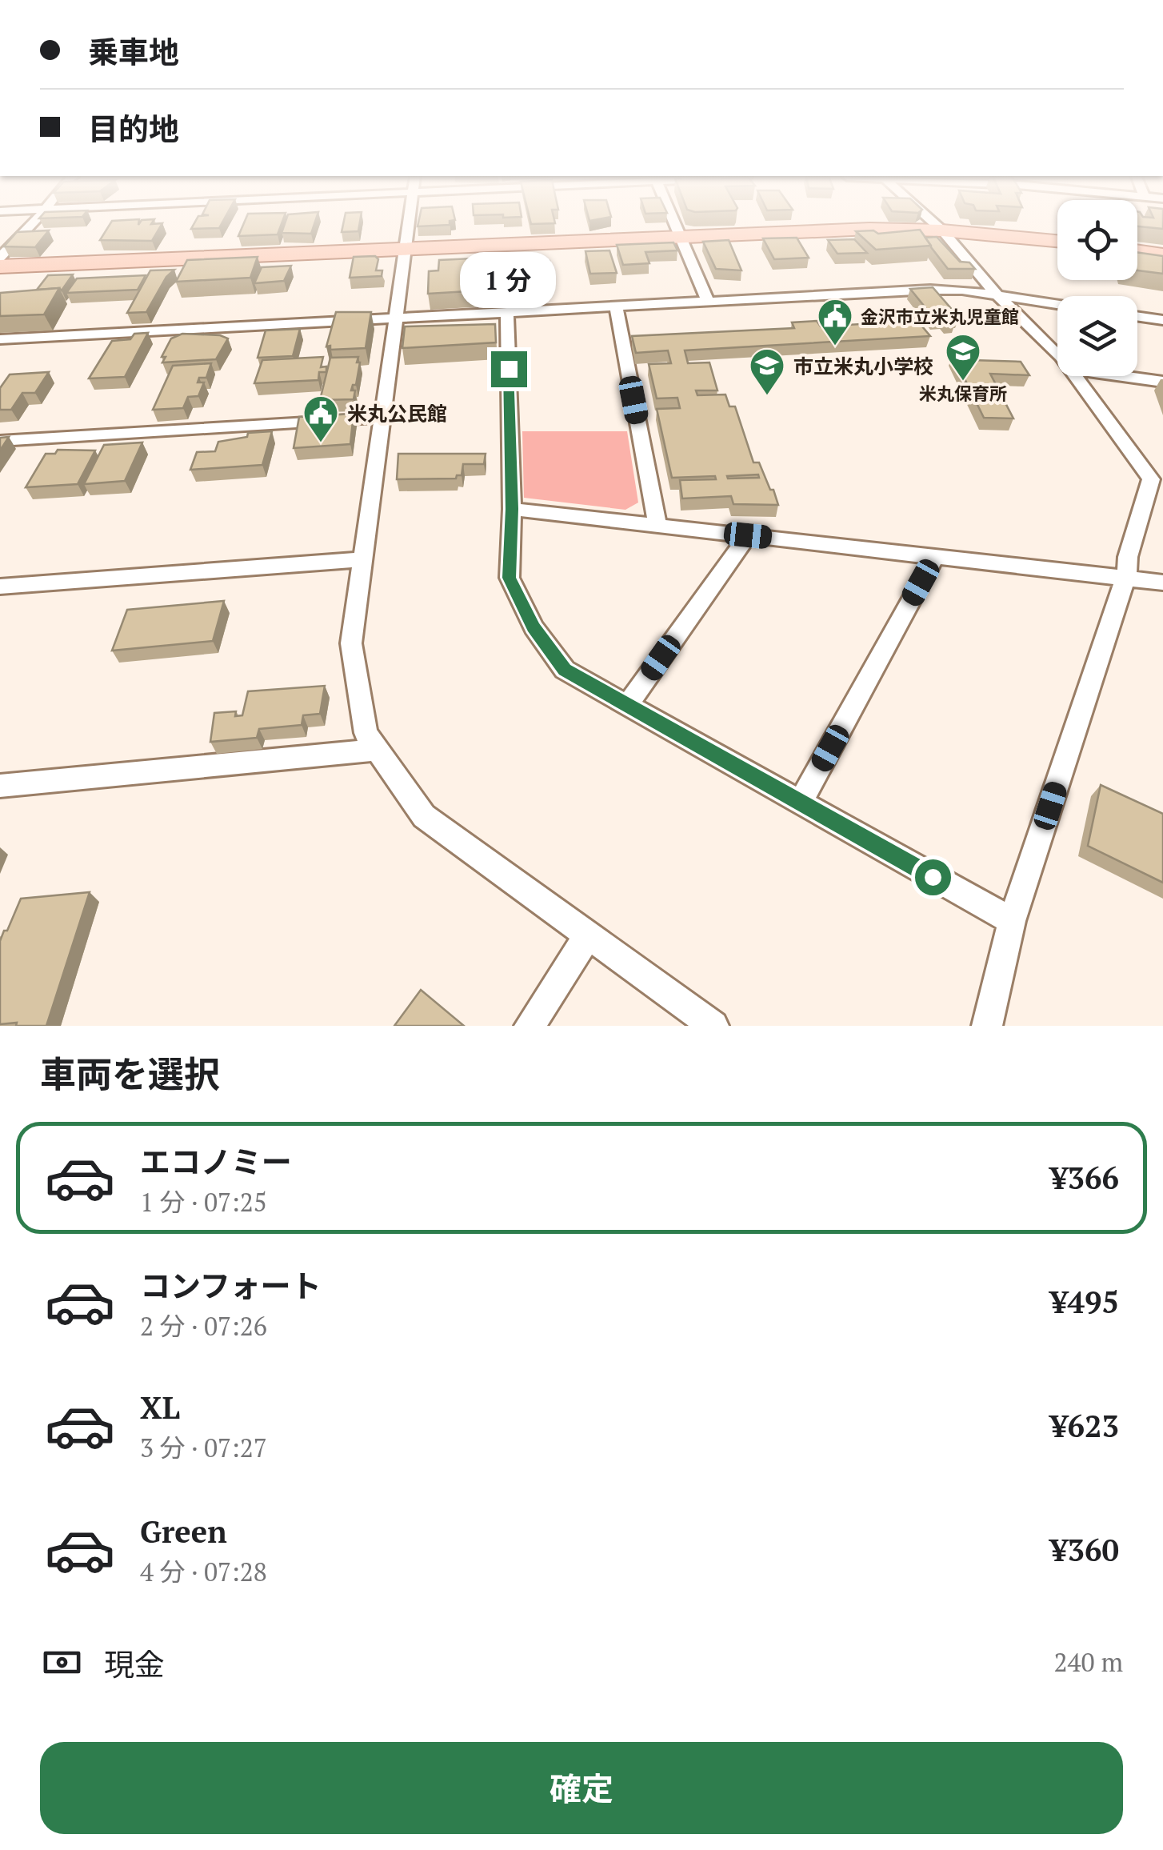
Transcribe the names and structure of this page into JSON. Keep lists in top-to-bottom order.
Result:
{
  "places": {
    "public building": ["金沢市立米丸児童館", "米丸公民館"],
    "school or university": ["米丸保育所", "市立米丸小学校"]
  },
  "page": {
    "banner": ["乗車地", "目的地"],
    "bubble": "1 分",
    "heading": "車両を選択",
    "list": [
      {
        "name": "エコノミー",
        "note": "1 分 · 07:25",
        "value": "¥366"
      },
      {
        "name": "コンフォート",
        "note": "2 分 · 07:26",
        "value": "¥495"
      },
      {
        "name": "XL",
        "note": "3 分 · 07:27",
        "value": "¥623"
      },
      {
        "name": "Green",
        "note": "4 分 · 07:28",
        "value": "¥360"
      }
    ],
    "pay": ["現金", "240 m"],
    "buttons": "確定"
  }
}
